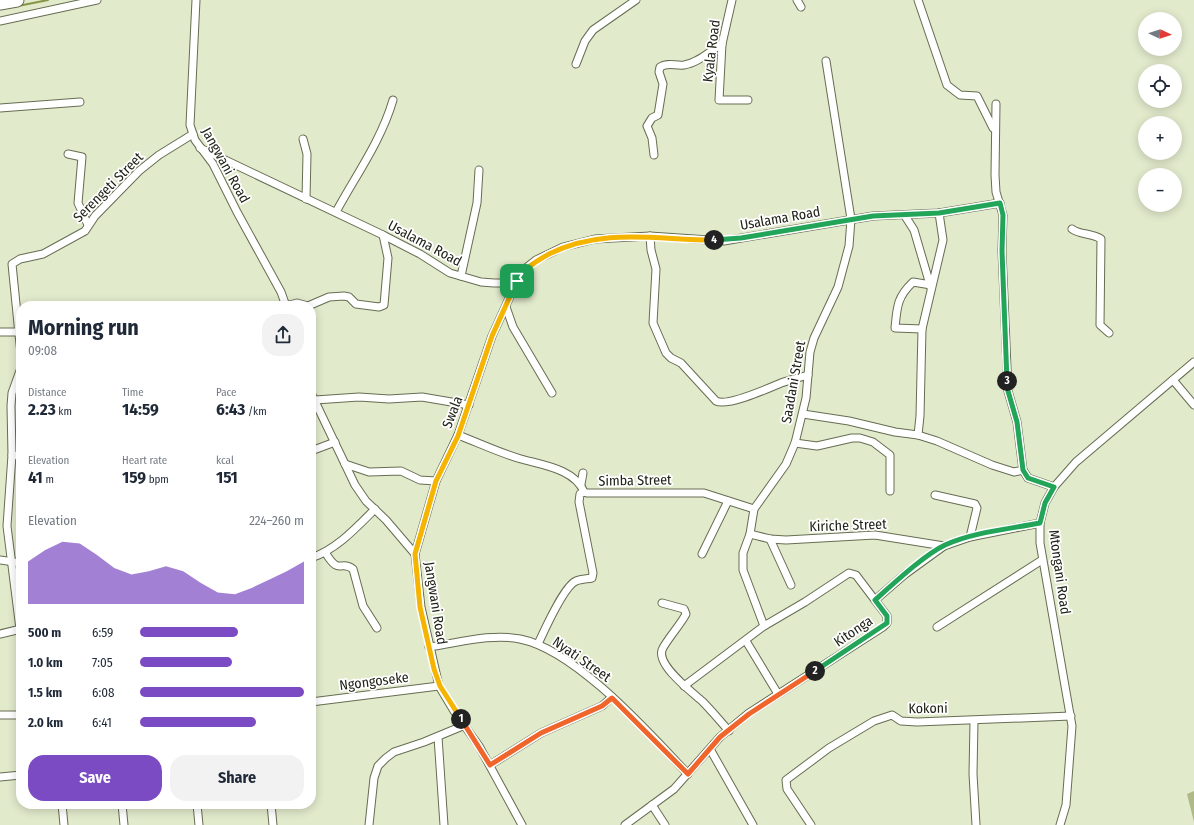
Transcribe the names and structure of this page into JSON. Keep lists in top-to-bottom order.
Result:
{
  "streets": {
    "street": [
      "Kyala Road",
      "Jangwani Road",
      "Serengeti Street",
      "Usalama Road",
      "Saadani Street",
      "Swala",
      "Simba Street",
      "Kiriche Street",
      "Mtongani Road",
      "Kitonga",
      "Nyati Street",
      "Ngongoseke",
      "Kokoni"
    ]
  },
  "crossings": [
    ["Jangwani Road", "Serengeti Street"],
    ["Jangwani Road", "Usalama Road"],
    ["Jangwani Road", "Swala"],
    ["Jangwani Road", "Nyati Street"],
    ["Jangwani Road", "Ngongoseke"],
    ["Usalama Road", "Saadani Street"],
    ["Usalama Road", "Swala"],
    ["Saadani Street", "Simba Street"],
    ["Saadani Street", "Kiriche Street"],
    ["Saadani Street", "Kitonga"],
    ["Swala", "Simba Street"],
    ["Mtongani Road", "Kokoni"],
    ["Kitonga", "Nyati Street"]
  ],
  "north": "right",
  "page": {
    "map_buttons": ["+", "−"],
    "pins": [
      "4",
      "3",
      "2",
      "1"
    ],
    "heading": ["Morning run", "09:08"],
    "stats": [
      ["Distance", "2.23 km"],
      ["Time", "14:59"],
      ["Pace", "6:43 /km"],
      ["Elevation", "41 m"],
      ["Heart rate", "159 bpm"],
      ["kcal", "151"]
    ],
    "chart": ["Elevation", "224–260 m"],
    "list": [
      {
        "name": "500 m",
        "note": "6:59"
      },
      {
        "name": "1.0 km",
        "note": "7:05"
      },
      {
        "name": "1.5 km",
        "note": "6:08"
      },
      {
        "name": "2.0 km",
        "note": "6:41"
      }
    ],
    "buttons": ["Save", "Share"]
  }
}
